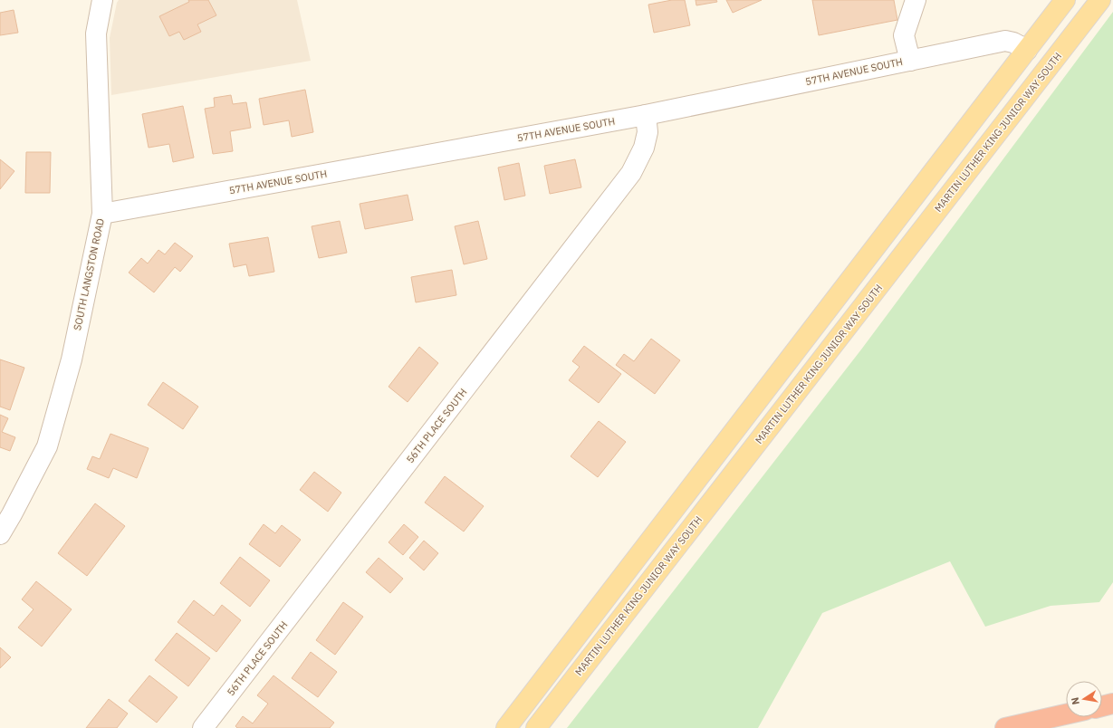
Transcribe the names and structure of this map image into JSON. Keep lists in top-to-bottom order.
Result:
{
  "streets": {
    "main road": ["MARTIN LUTHER KING JUNIOR WAY SOUTH"],
    "street": ["57TH AVENUE SOUTH", "SOUTH LANGSTON ROAD", "56TH PLACE SOUTH"]
  },
  "crossings": [
    ["57TH AVENUE SOUTH", "SOUTH LANGSTON ROAD"],
    ["57TH AVENUE SOUTH", "56TH PLACE SOUTH"]
  ],
  "north": "left"
}
